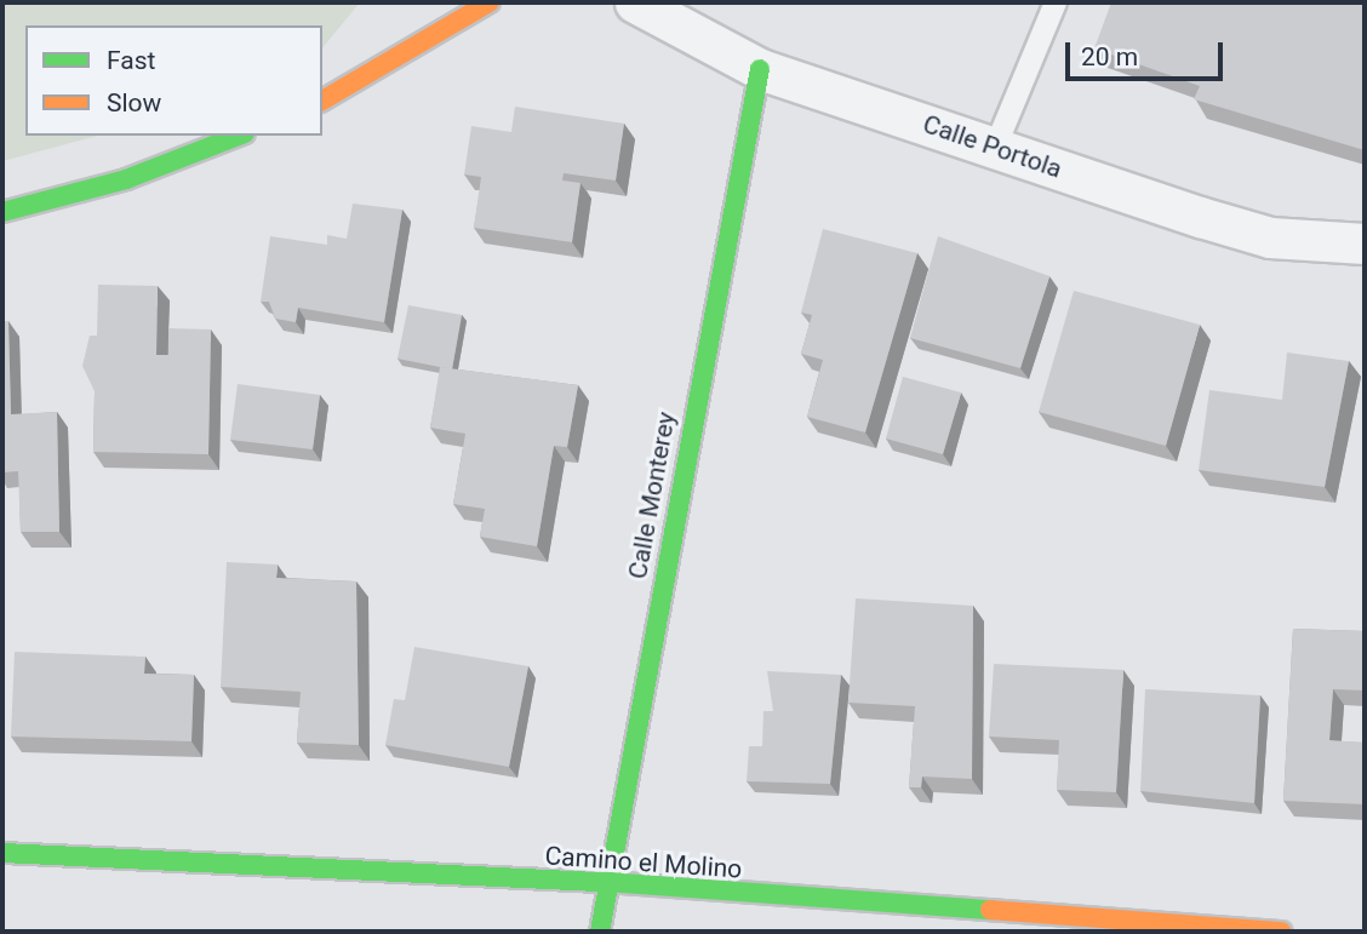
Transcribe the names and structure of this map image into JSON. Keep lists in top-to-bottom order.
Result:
{
  "streets": {
    "street": ["Calle Portola", "Calle Monterey", "Camino el Molino"]
  },
  "crossings": [
    ["Calle Portola", "Calle Monterey"],
    ["Calle Monterey", "Camino el Molino"]
  ],
  "legend": ["Fast", "Slow"],
  "scale_bar": "20 m"
}
